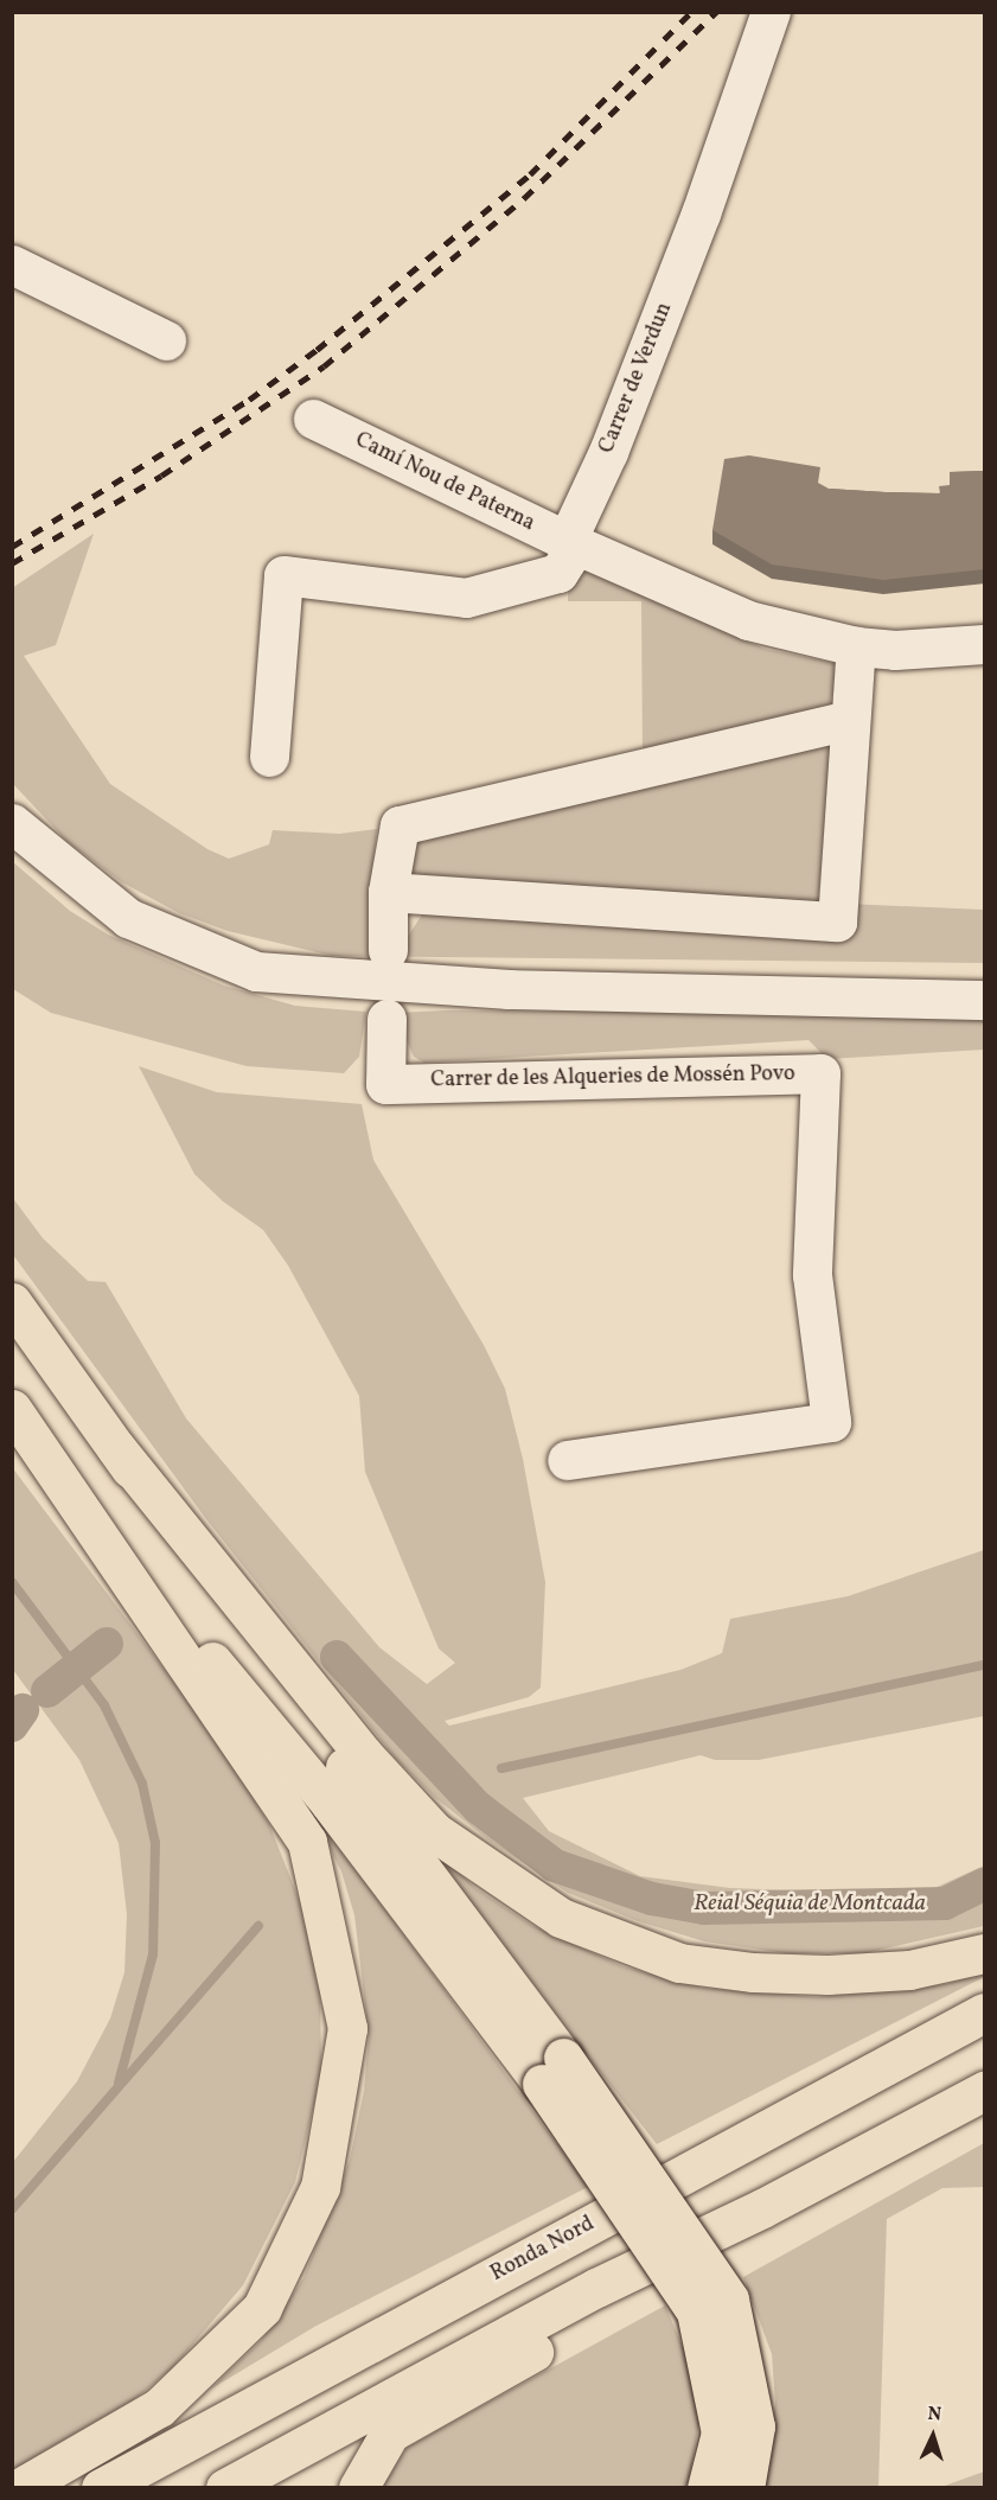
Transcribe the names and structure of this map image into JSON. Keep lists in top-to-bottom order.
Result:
{
  "streets": {
    "highway": ["Ronda Nord"],
    "street": ["Carrer de Verdun", "Camí Nou de Paterna", "Carrer de les Alqueries de Mossén Povo"]
  },
  "crossings": [
    ["Carrer de Verdun", "Camí Nou de Paterna"]
  ],
  "water": ["Reial Séquia de Montcada"],
  "north": "top"
}
